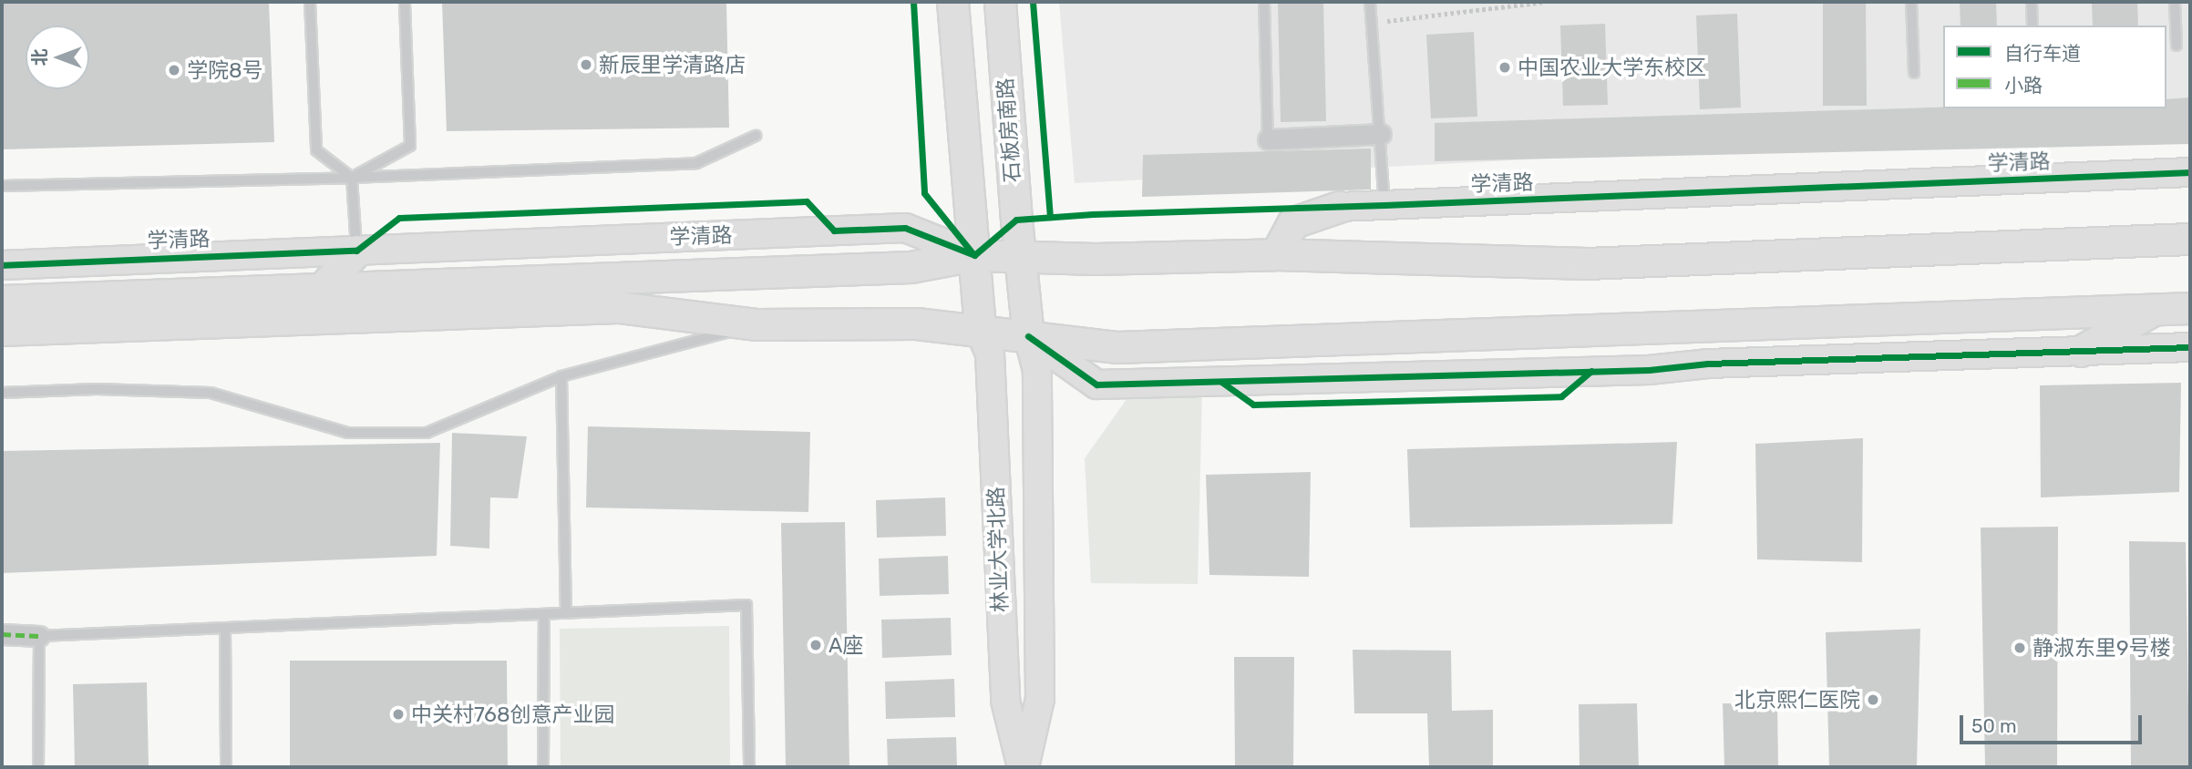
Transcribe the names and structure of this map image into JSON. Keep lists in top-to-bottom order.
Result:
{
  "streets": {
    "main road": ["石板房南路", "学清路"],
    "street": ["林业大学北路"]
  },
  "crossings": [
    ["石板房南路", "学清路"],
    ["石板房南路", "林业大学北路"]
  ],
  "places": [
    "新辰里学清路店",
    "中国农业大学东校区",
    "学院8号",
    "A座",
    "静淑东里9号楼",
    "北京熙仁医院",
    "中关村768创意产业园"
  ],
  "legend": ["自行车道", "小路"],
  "scale_bar": "50 m",
  "north": "left"
}
